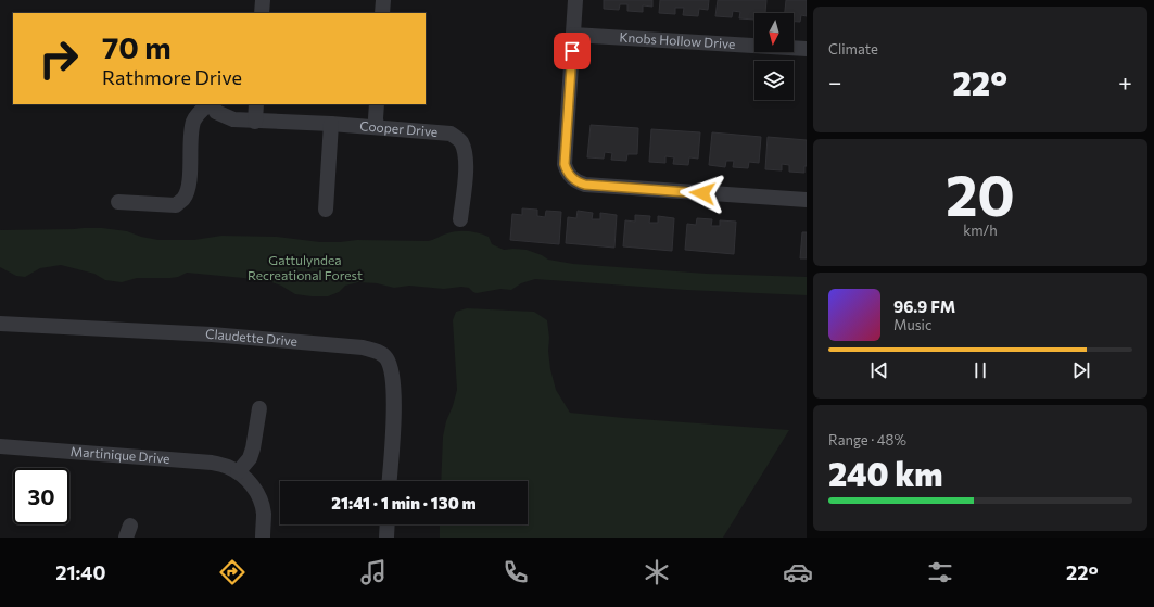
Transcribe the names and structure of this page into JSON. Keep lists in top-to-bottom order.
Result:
{
  "streets": {
    "street": [
      "Knobs Hollow Drive",
      "Cooper Drive",
      "Claudette Drive",
      "Martinique Drive"
    ]
  },
  "parks": ["Gattulyndea Recreational Forest"],
  "north": "bottom",
  "page": {
    "tile": [
      "Climate",
      ["20", "km/h"],
      ["Range · 48%", "240 km"]
    ],
    "turn": ["70 m", "Rathmore Drive"],
    "heat": ["−", "22°", "+"],
    "song": ["96.9 FM", "Music"],
    "limit": "30",
    "trip": "21:41 · 1 min · 130 m",
    "tabs": ["21:40", "22°"]
  }
}
